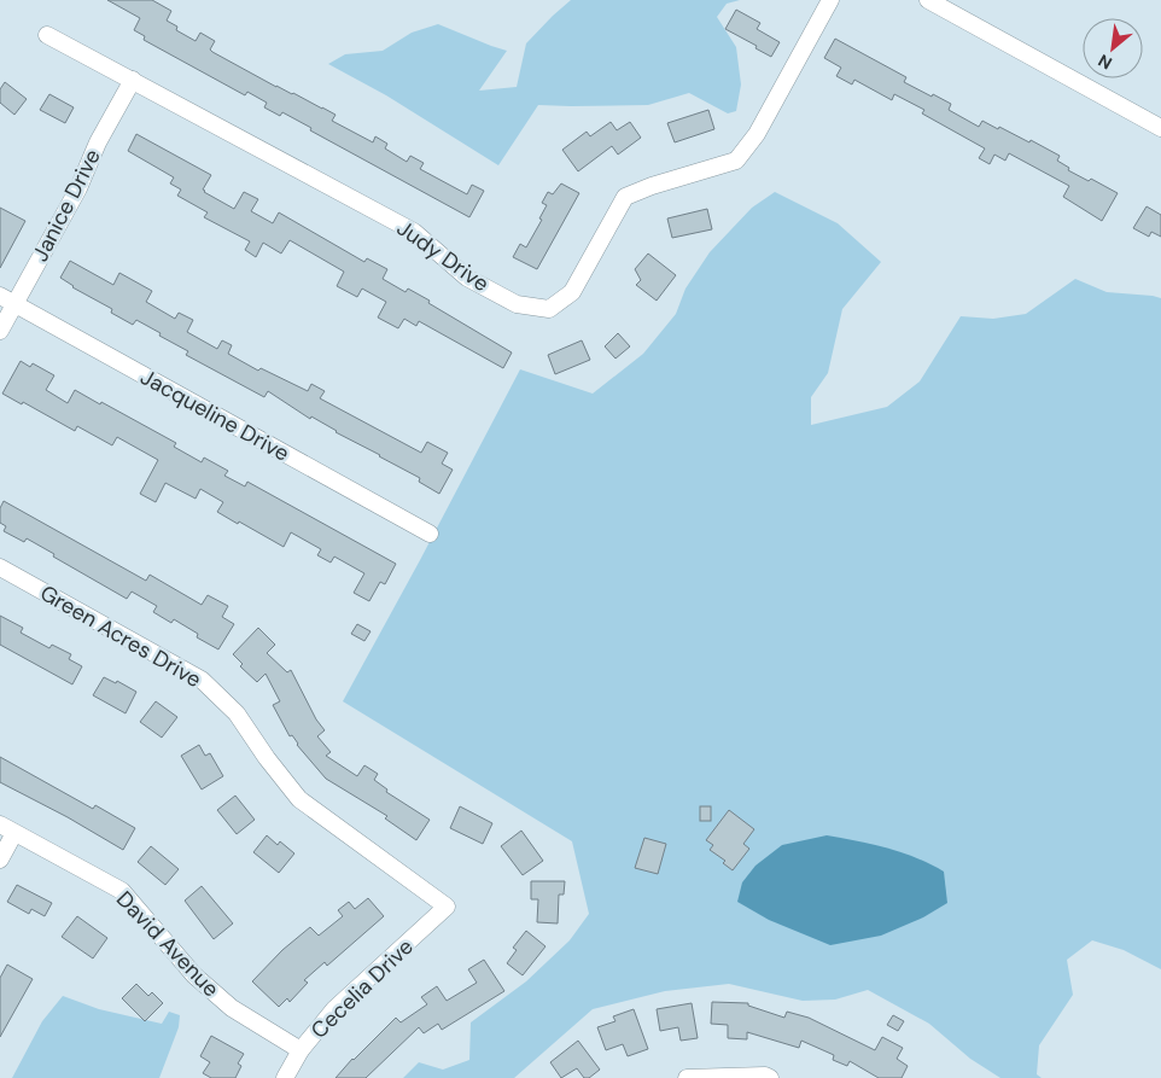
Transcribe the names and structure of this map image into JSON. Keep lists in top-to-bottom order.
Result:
{
  "streets": {
    "street": [
      "Janice Drive",
      "Judy Drive",
      "Jacqueline Drive",
      "Green Acres Drive",
      "David Avenue",
      "Cecelia Drive"
    ]
  },
  "crossings": [
    ["Janice Drive", "Judy Drive"],
    ["Janice Drive", "Jacqueline Drive"],
    ["Green Acres Drive", "Cecelia Drive"],
    ["David Avenue", "Cecelia Drive"]
  ],
  "north": "bottom left"
}
